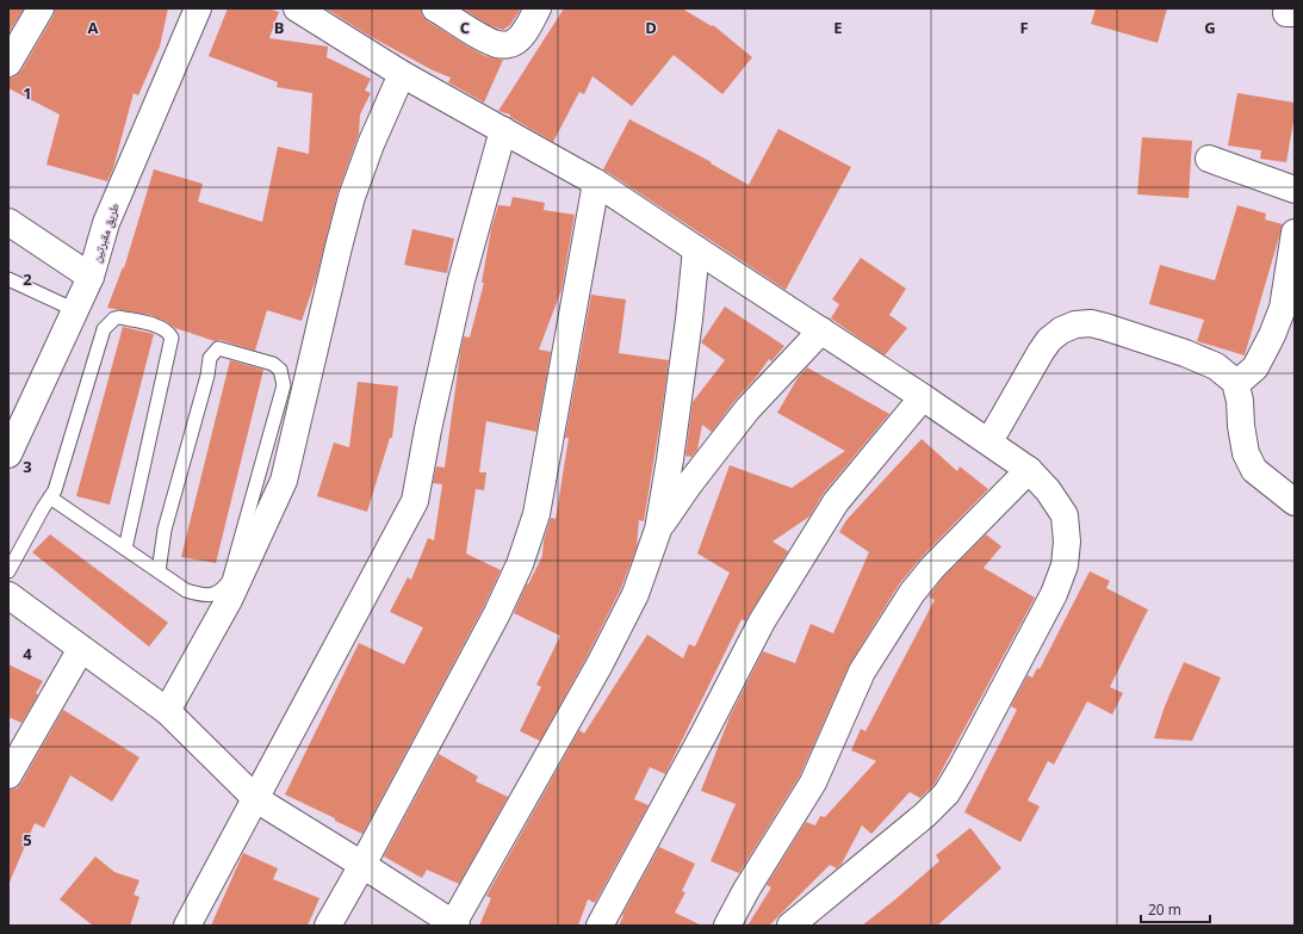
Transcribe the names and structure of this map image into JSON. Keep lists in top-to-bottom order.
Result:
{
  "streets": {
    "street": ["طريق مقبرتين"]
  },
  "scale_bar": "20 m",
  "grid": {
    "columns": [
      "A",
      "B",
      "C",
      "D",
      "E",
      "F",
      "G"
    ],
    "rows": [
      "1",
      "2",
      "3",
      "4",
      "5"
    ]
  }
}
